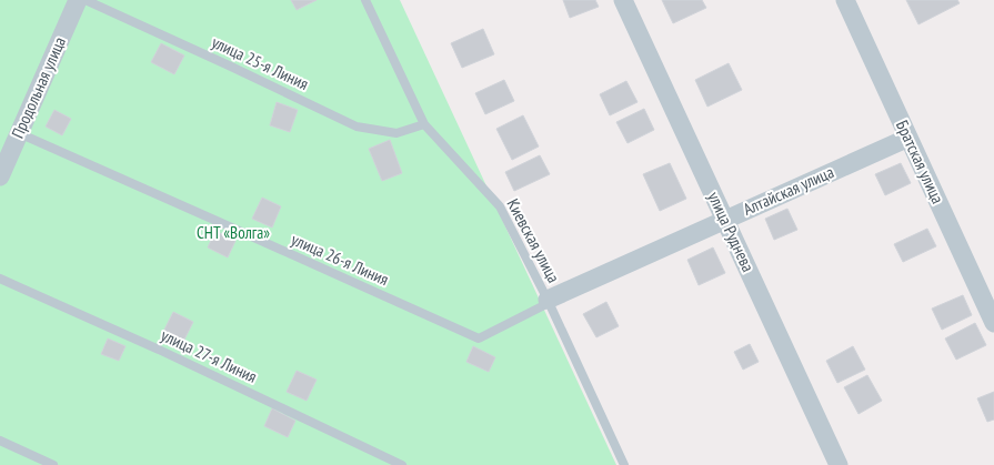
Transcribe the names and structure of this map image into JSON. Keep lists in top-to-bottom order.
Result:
{
  "streets": {
    "street": [
      "Продольная улица",
      "Братская улица",
      "Алтайская улица",
      "улица Руднева"
    ],
    "lane": [
      "улица 25-я Линия",
      "Киевская улица",
      "улица 26-я Линия",
      "улица 27-я Линия"
    ]
  },
  "crossings": [
    ["улица 25-я Линия", "Киевская улица"],
    ["Продольная улица", "улица 26-я Линия"],
    ["Братская улица", "Алтайская улица"],
    ["Алтайская улица", "улица Руднева"],
    ["Алтайская улица", "Киевская улица"],
    ["Алтайская улица", "улица 26-я Линия"],
    ["Киевская улица", "улица 26-я Линия"]
  ],
  "parks": ["СНТ «Волга»"]
}
